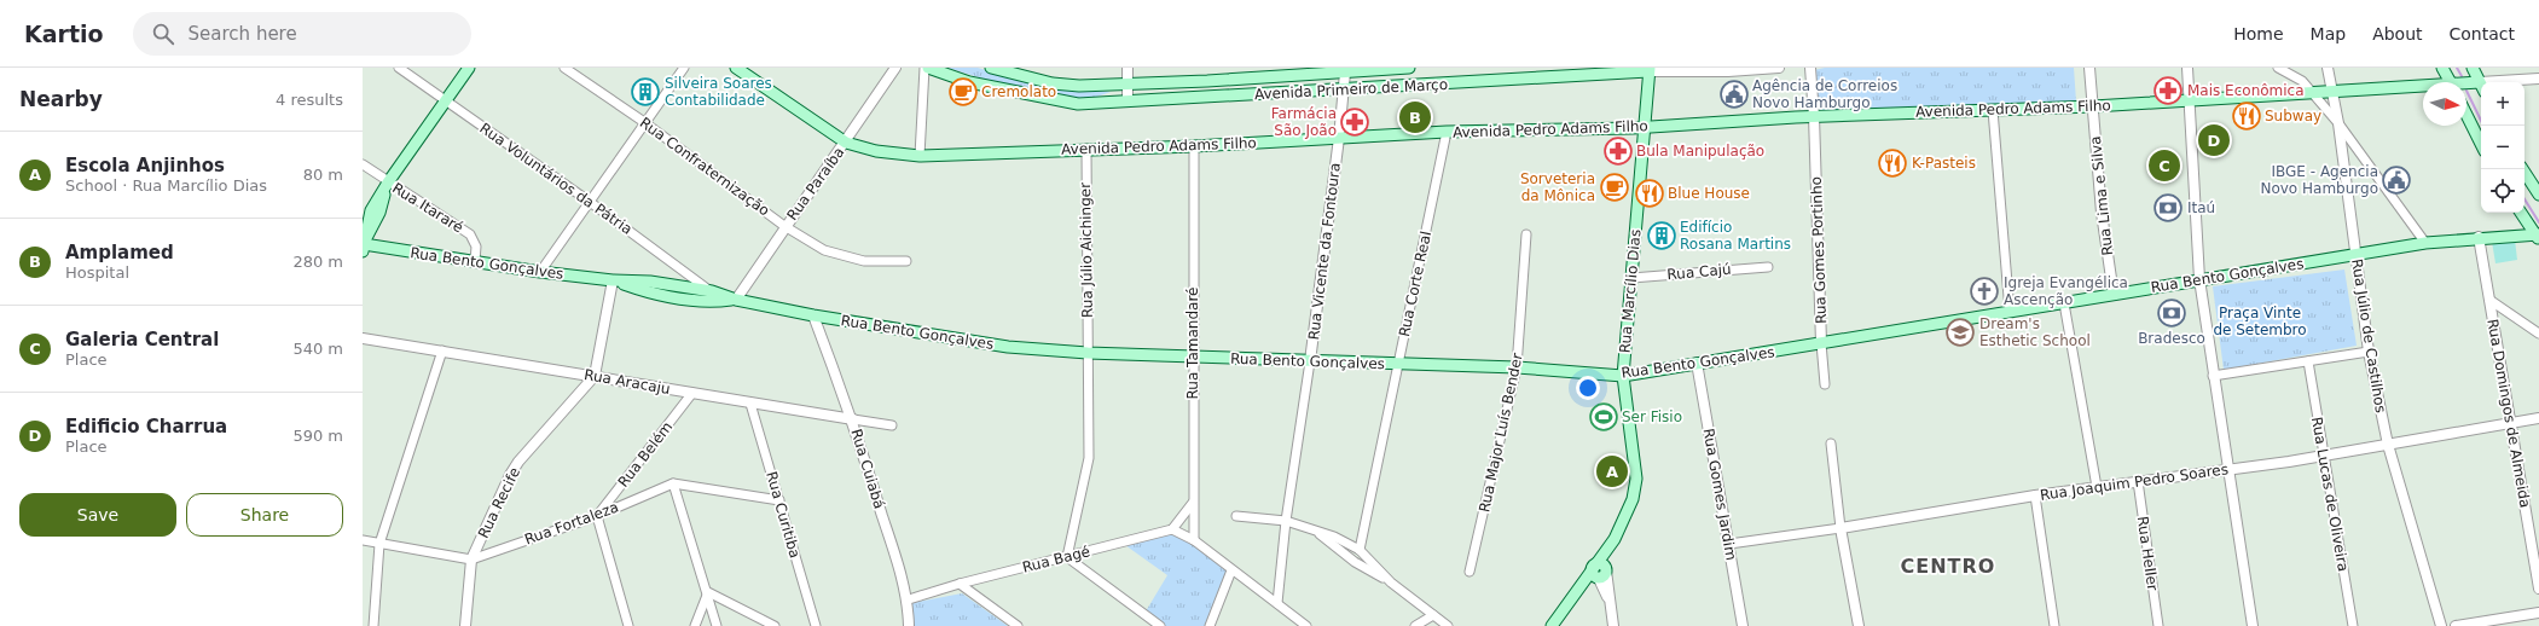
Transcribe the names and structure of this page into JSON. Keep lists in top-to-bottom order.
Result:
{
  "streets": {
    "main road": [
      "Avenida Primeiro de Março",
      "Avenida Pedro Adams Filho",
      "Rua Bento Gonçalves",
      "Rua Marcílio Dias"
    ],
    "street": [
      "Rua Confraternização",
      "Rua Voluntários da Pátria",
      "Rua Paraíba",
      "Rua Lima e Silva",
      "Rua Itararé",
      "Rua Júlio Aichinger",
      "Rua Gomes Portinho",
      "Rua Vicente da Fontoura",
      "Rua Cajú",
      "Rua Corte Real",
      "Rua Júlio de Castilhos",
      "Rua Tamandaré",
      "Rua Aracaju",
      "Rua Domingos de Almeida",
      "Rua Major Luís Bender",
      "Rua Belém",
      "Rua Cuiabá",
      "Rua Joaquim Pedro Soares",
      "Rua Gomes Jardim",
      "Rua Lucas de Oliveira",
      "Rua Recife",
      "Rua Curitiba",
      "Rua Fortaleza",
      "Rua Heller",
      "Rua Bagé"
    ]
  },
  "crossings": [
    ["Avenida Primeiro de Março", "Rua Vicente da Fontoura"],
    ["Avenida Primeiro de Março", "Rua Marcílio Dias"],
    ["Avenida Pedro Adams Filho", "Rua Paraíba"],
    ["Avenida Pedro Adams Filho", "Rua Lima e Silva"],
    ["Avenida Pedro Adams Filho", "Rua Júlio Aichinger"],
    ["Avenida Pedro Adams Filho", "Rua Gomes Portinho"],
    ["Avenida Pedro Adams Filho", "Rua Vicente da Fontoura"],
    ["Avenida Pedro Adams Filho", "Rua Corte Real"],
    ["Avenida Pedro Adams Filho", "Rua Marcílio Dias"],
    ["Avenida Pedro Adams Filho", "Rua Júlio de Castilhos"],
    ["Avenida Pedro Adams Filho", "Rua Tamandaré"],
    ["Rua Confraternização", "Rua Paraíba"],
    ["Rua Voluntários da Pátria", "Rua Bento Gonçalves"],
    ["Rua Paraíba", "Rua Bento Gonçalves"],
    ["Rua Lima e Silva", "Rua Bento Gonçalves"],
    ["Rua Itararé", "Rua Bento Gonçalves"],
    ["Rua Júlio Aichinger", "Rua Bento Gonçalves"],
    ["Rua Júlio Aichinger", "Rua Bagé"],
    ["Rua Gomes Portinho", "Rua Bento Gonçalves"],
    ["Rua Vicente da Fontoura", "Rua Bento Gonçalves"],
    ["Rua Bento Gonçalves", "Rua Corte Real"],
    ["Rua Bento Gonçalves", "Rua Marcílio Dias"],
    ["Rua Bento Gonçalves", "Rua Júlio de Castilhos"],
    ["Rua Bento Gonçalves", "Rua Tamandaré"],
    ["Rua Bento Gonçalves", "Rua Domingos de Almeida"],
    ["Rua Bento Gonçalves", "Rua Major Luís Bender"],
    ["Rua Bento Gonçalves", "Rua Cuiabá"],
    ["Rua Bento Gonçalves", "Rua Gomes Jardim"],
    ["Rua Cajú", "Rua Marcílio Dias"],
    ["Rua Júlio de Castilhos", "Rua Joaquim Pedro Soares"],
    ["Rua Aracaju", "Rua Belém"],
    ["Rua Aracaju", "Rua Cuiabá"],
    ["Rua Aracaju", "Rua Recife"],
    ["Rua Aracaju", "Rua Curitiba"],
    ["Rua Domingos de Almeida", "Rua Joaquim Pedro Soares"],
    ["Rua Belém", "Rua Fortaleza"],
    ["Rua Cuiabá", "Rua Bagé"],
    ["Rua Joaquim Pedro Soares", "Rua Gomes Jardim"],
    ["Rua Joaquim Pedro Soares", "Rua Lucas de Oliveira"],
    ["Rua Joaquim Pedro Soares", "Rua Heller"],
    ["Rua Recife", "Rua Fortaleza"]
  ],
  "districts": ["CENTRO"],
  "parks": ["Praça Vinte de Setembro"],
  "places": {
    "pharmacy": ["Mais Econômica", "Farmácia São João", "Bula Manipulação"],
    "building": ["Silveira Soares Contabilidade", "Edifício Rosana Martins"],
    "cafe": ["Cremolato", "Sorveteria da Mônica"],
    "public building": ["Agência de Correios Novo Hamburgo", "IBGE - Agencia Novo Hamburgo"],
    "restaurant": ["Subway", "K-Pasteis", "Blue House"],
    "bank": ["Itaú", "Bradesco"],
    "church": ["Igreja Evangélica Ascenção"],
    "school or university": ["Dream's Esthetic School"],
    "sports": ["Ser Fisio"]
  },
  "north": "right",
  "page": {
    "header": "Kartio",
    "search": "Search here",
    "nav": [
      "Home",
      "Map",
      "About",
      "Contact"
    ],
    "heading": ["Nearby", "4 results"],
    "map_buttons": ["+", "−"],
    "pins": [
      "B",
      "D",
      "C",
      "A"
    ],
    "list": [
      {
        "mark": "A",
        "name": "Escola Anjinhos",
        "note": "School · Rua Marcílio Dias",
        "value": "80 m"
      },
      {
        "mark": "B",
        "name": "Amplamed",
        "note": "Hospital",
        "value": "280 m"
      },
      {
        "mark": "C",
        "name": "Galeria Central",
        "note": "Place",
        "value": "540 m"
      },
      {
        "mark": "D",
        "name": "Edificio Charrua",
        "note": "Place",
        "value": "590 m"
      }
    ],
    "buttons": ["Save", "Share"]
  }
}
